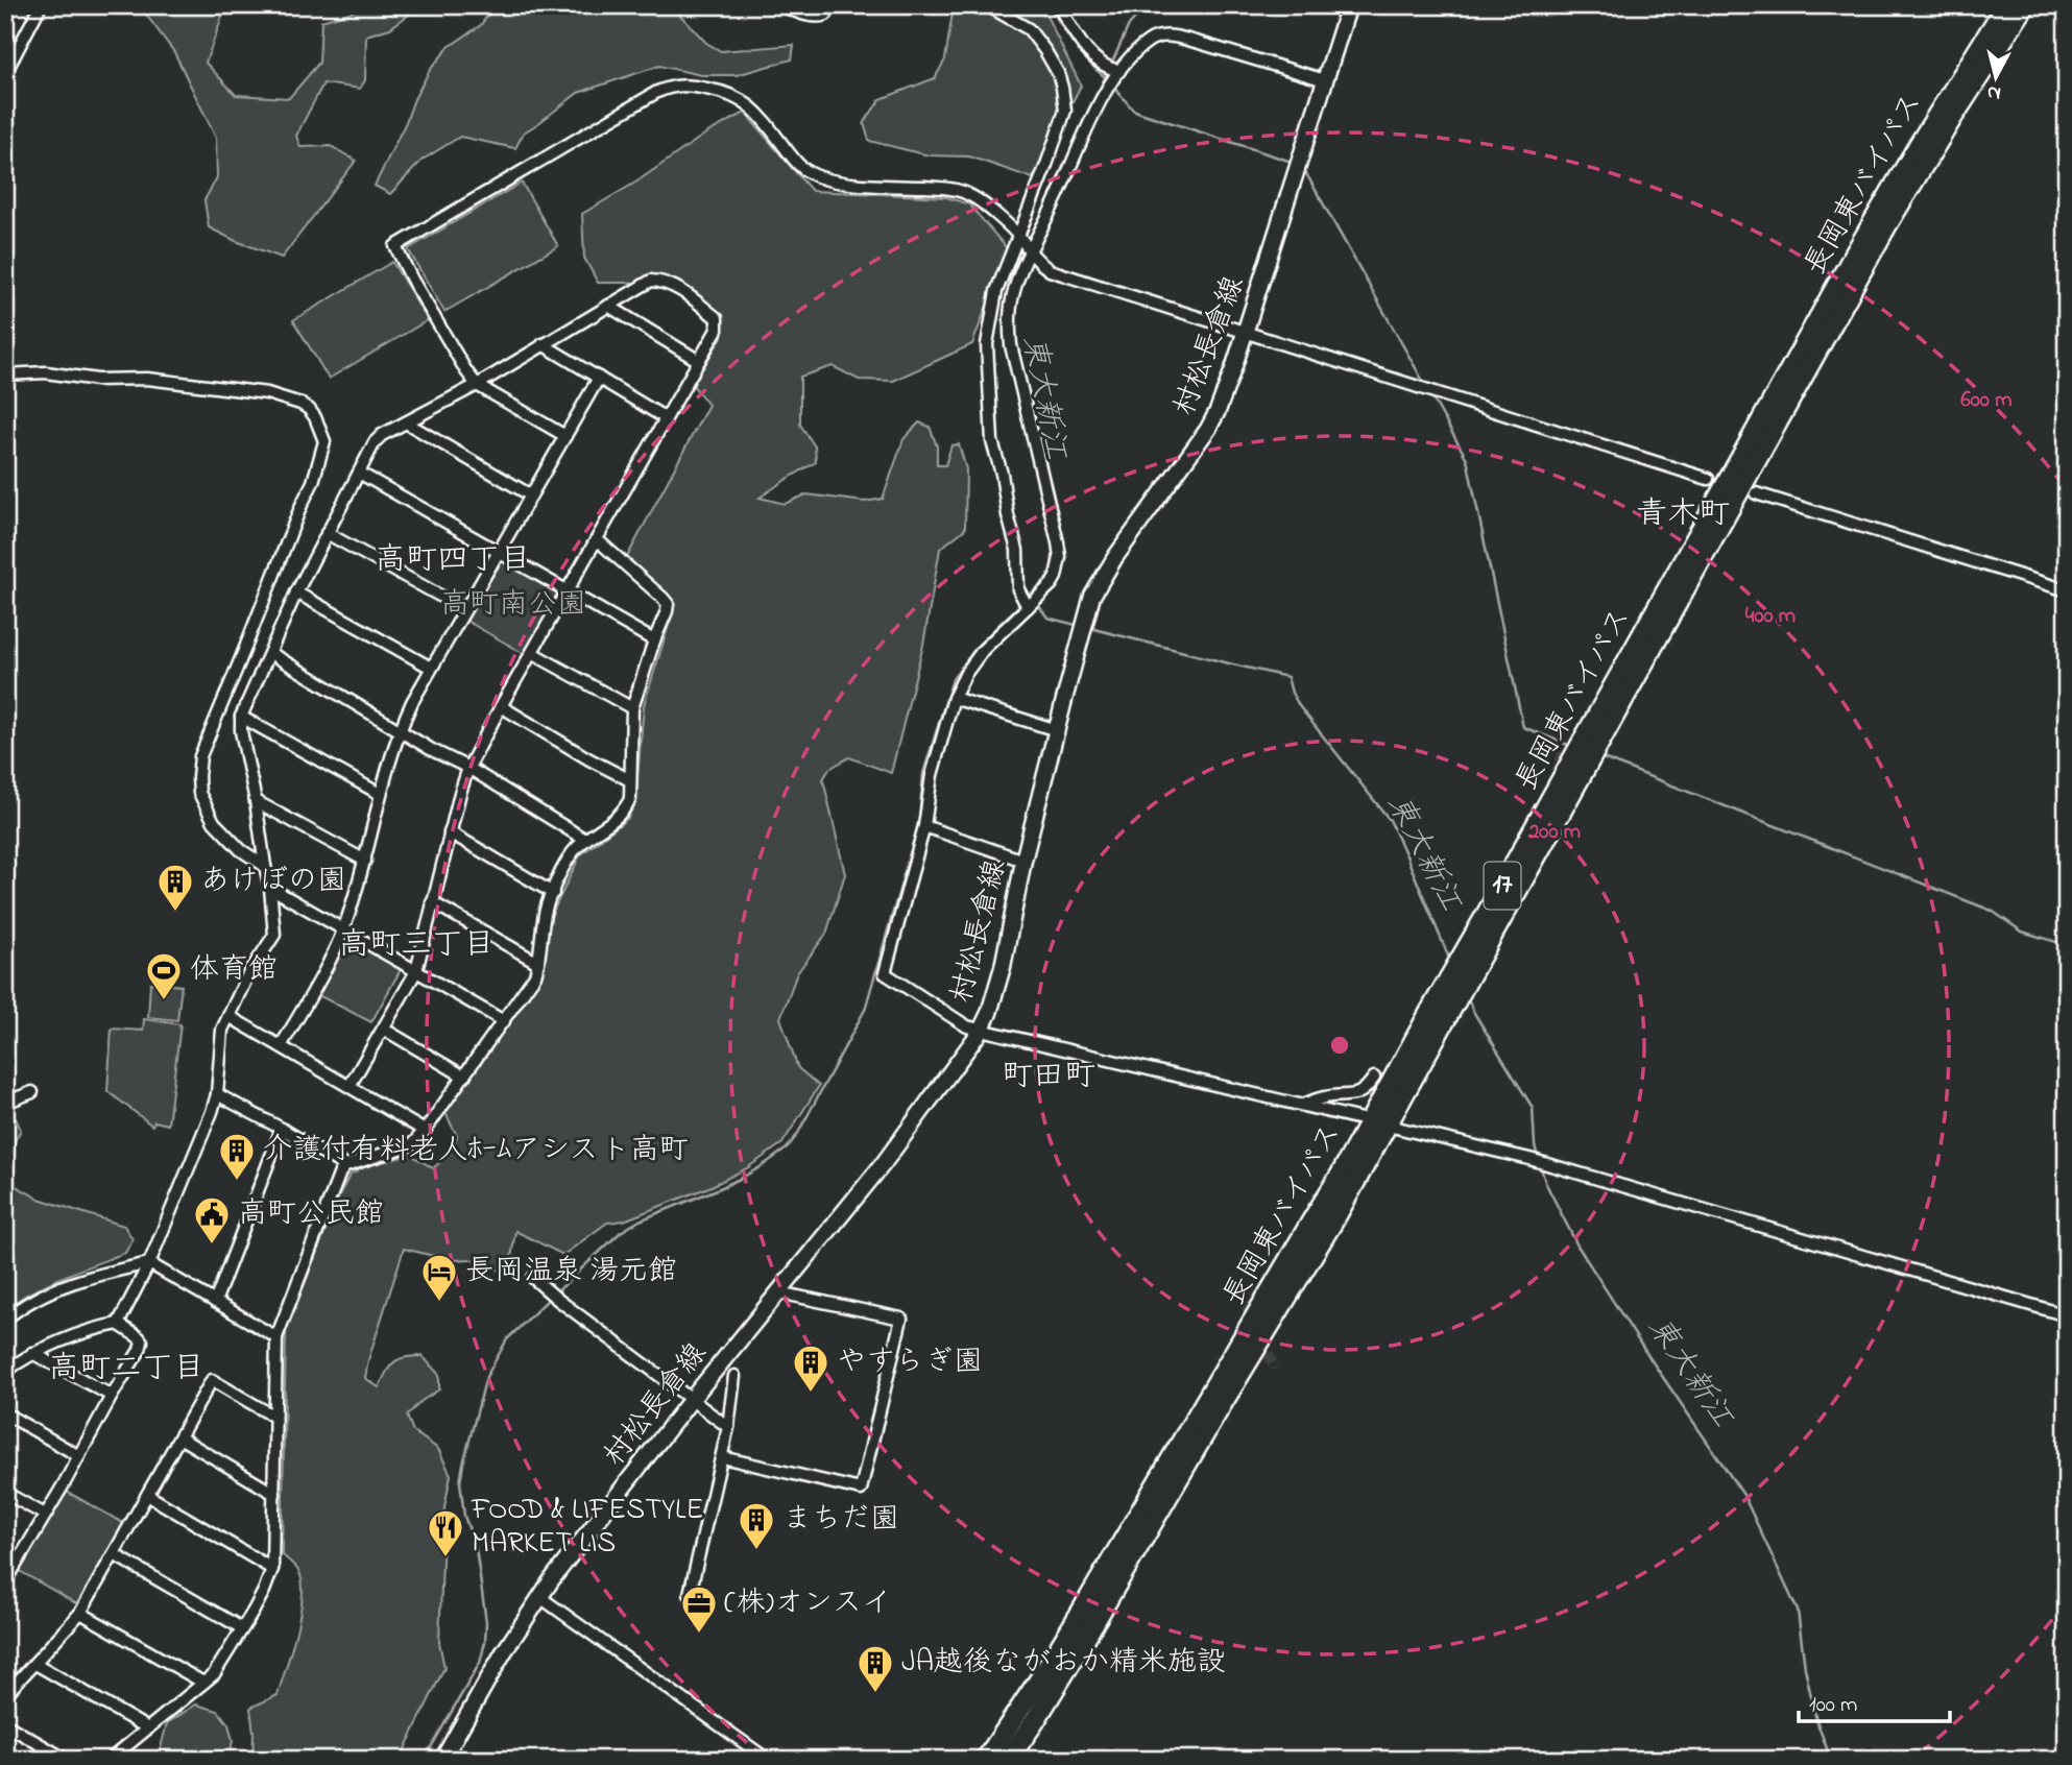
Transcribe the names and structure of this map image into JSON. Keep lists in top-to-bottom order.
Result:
{
  "streets": {
    "highway": ["長岡東バイパス", "17"],
    "main road": ["村松長倉線"]
  },
  "districts": [
    "青木町",
    "高町四丁目",
    "高町三丁目",
    "町田町",
    "高町二丁目"
  ],
  "water": ["東大新江"],
  "parks": ["高町南公園"],
  "places": {
    "building": [
      "あけぼの園",
      "介護付有料老人ﾎｰﾑアシスト高町",
      "やすらぎ園",
      "まちだ園",
      "JA越後ながおか精米施設"
    ],
    "sports": ["体育館"],
    "public building": ["高町公民館"],
    "hotel": ["長岡温泉 湯元館"],
    "restaurant": ["FOOD & LIFESTYLE MARKET LIS"],
    "office": ["(株)オンスイ"]
  },
  "scale_bar": "100 m",
  "north": "bottom",
  "rings": ["600 m", "400 m", "200 m"]
}
